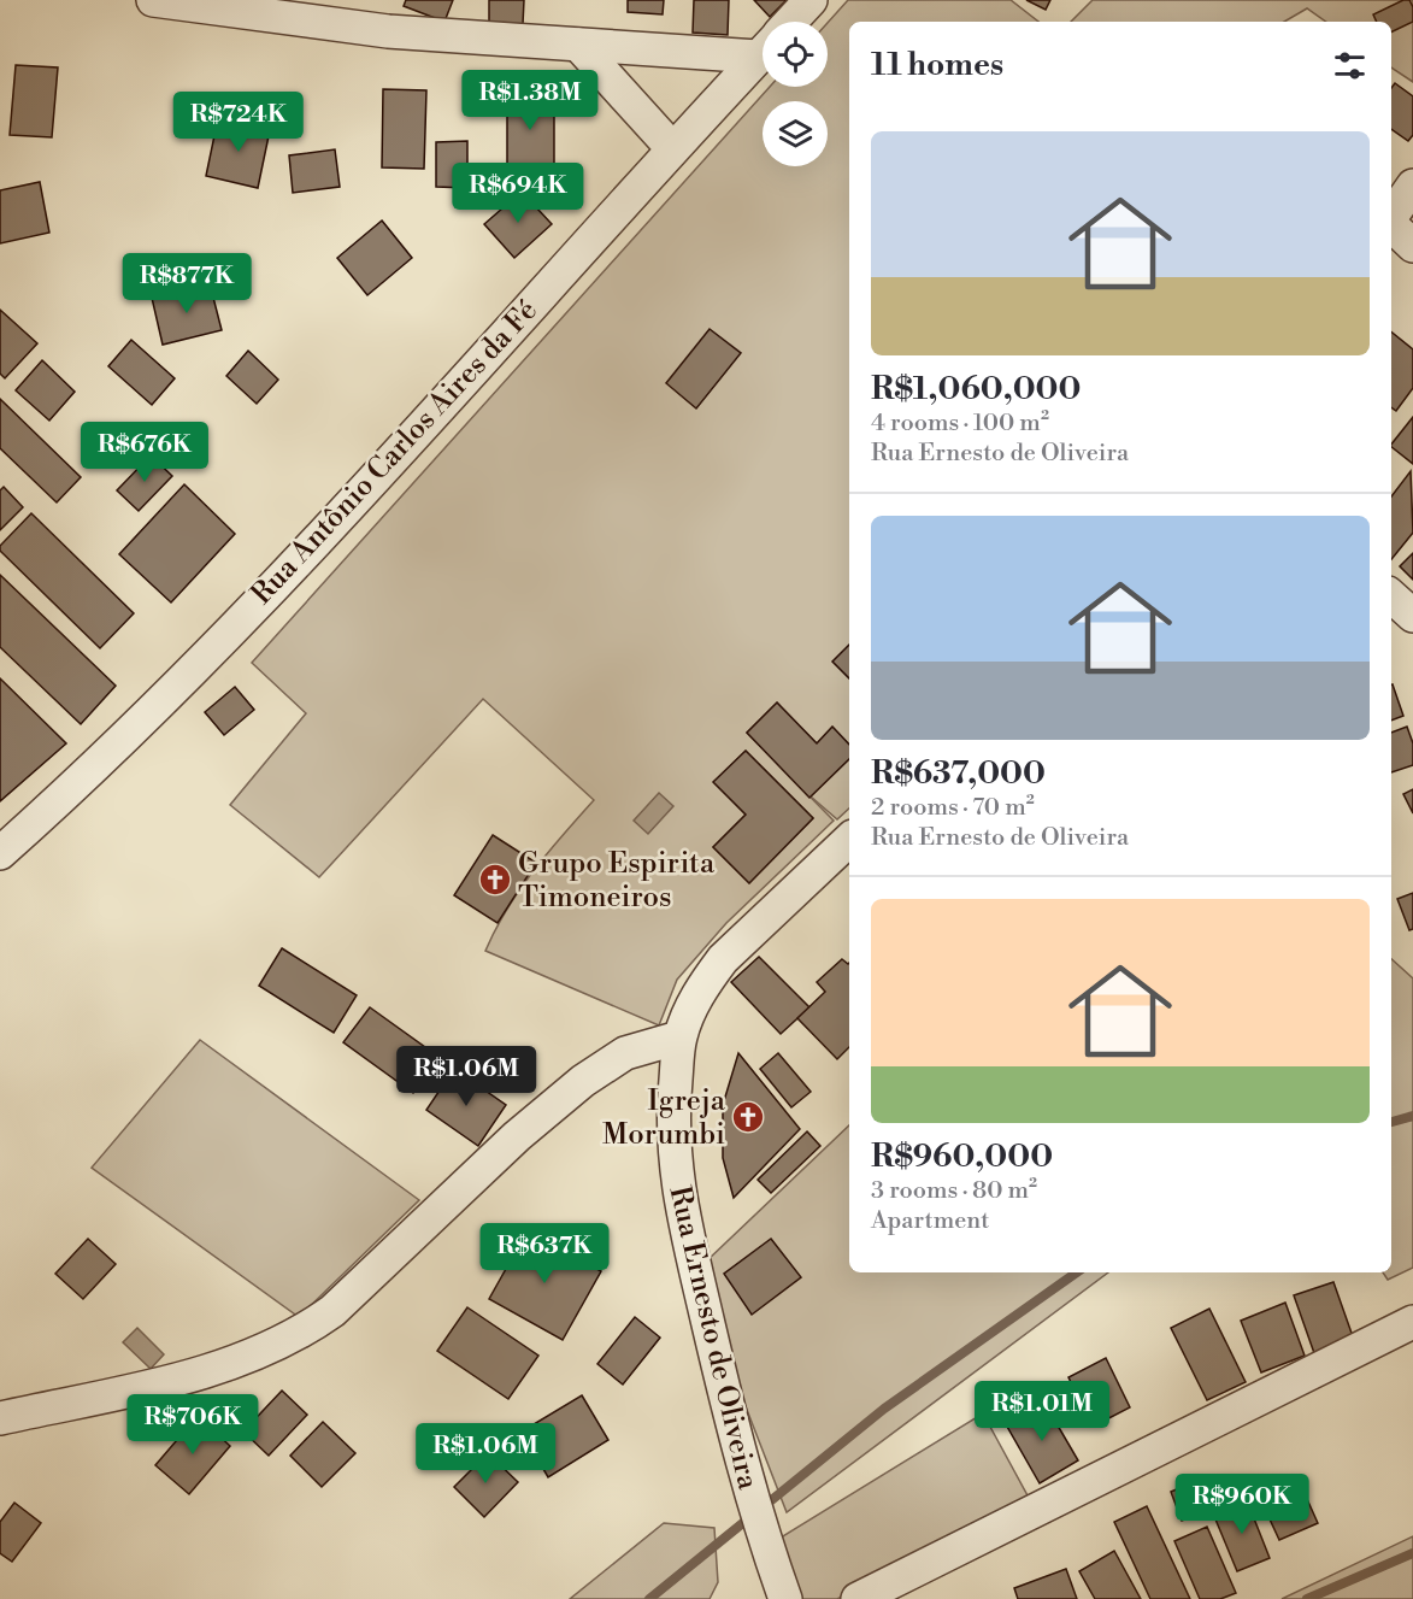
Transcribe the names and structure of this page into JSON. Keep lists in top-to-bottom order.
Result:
{
  "streets": {
    "street": ["Rua Antônio Carlos Aires da Fé", "Rua Ernesto de Oliveira"]
  },
  "places": {
    "church": ["Grupo Espirita Timoneiros", "Igreja Morumbi"]
  },
  "page": {
    "heading": "11 homes",
    "price": [
      "R$1.38M",
      "R$724K",
      "R$694K",
      "R$877K",
      "R$676K",
      "R$1.06M",
      "R$637K",
      "R$1.01M",
      "R$706K",
      "R$1.06M",
      "R$960K"
    ],
    "list": [
      {
        "name": "R$1,060,000",
        "note": "4 rooms · 100 m² · Rua Ernesto de Oliveira"
      },
      {
        "name": "R$637,000",
        "note": "2 rooms · 70 m² · Rua Ernesto de Oliveira"
      },
      {
        "name": "R$960,000",
        "note": "3 rooms · 80 m² · Apartment"
      }
    ]
  }
}
